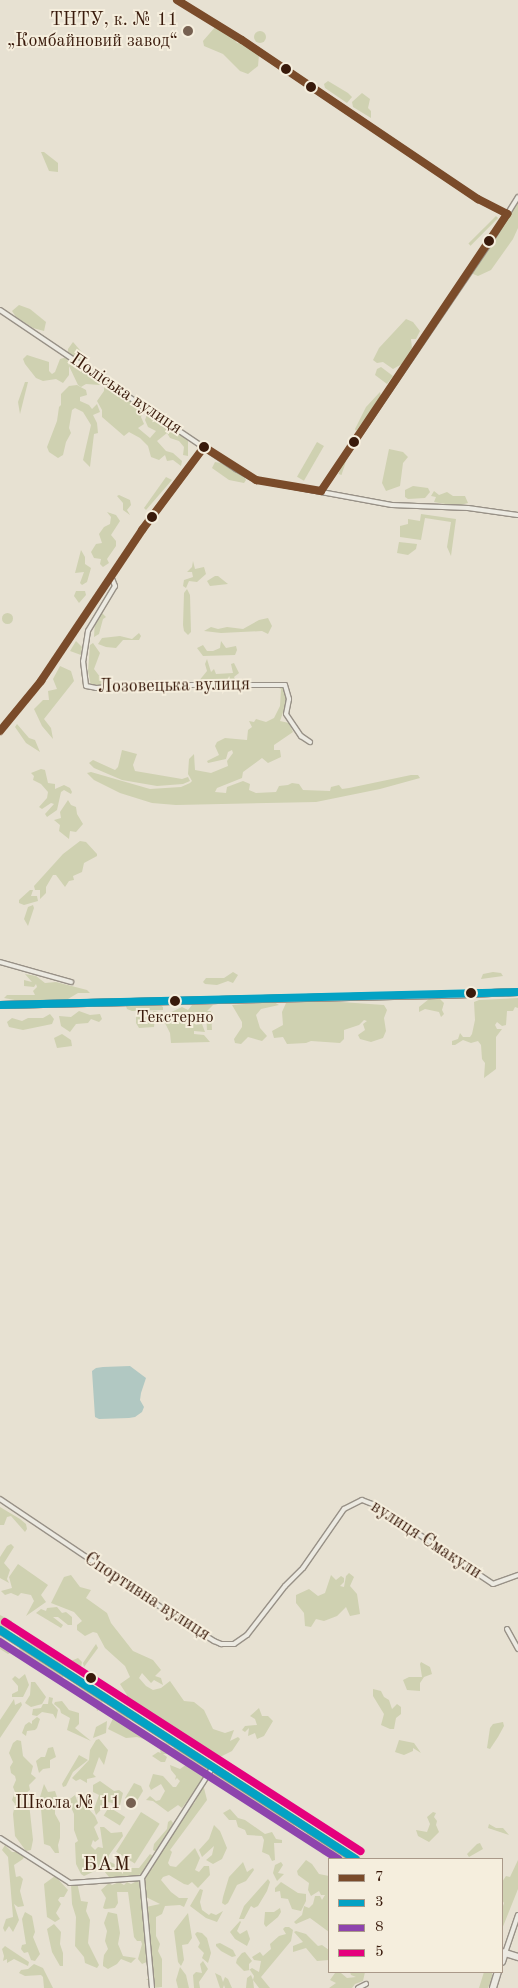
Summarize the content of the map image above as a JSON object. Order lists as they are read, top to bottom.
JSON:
{
  "streets": {
    "street": [
      "Поліська вулиця",
      "Лозовецька вулиця",
      "вулиця Смакули",
      "Спортивна вулиця"
    ]
  },
  "crossings": [
    ["Поліська вулиця", "Лозовецька вулиця"],
    ["вулиця Смакули", "Спортивна вулиця"]
  ],
  "districts": ["БАМ"],
  "places": ["ТНТУ, к. № 11 „Комбайновий завод“", "Текстерно", "Школа № 11"],
  "lines": [
    "transit line 7",
    "transit line 3",
    "transit line 5",
    "transit line 8"
  ],
  "legend": [
    "7",
    "3",
    "8",
    "5"
  ]
}
